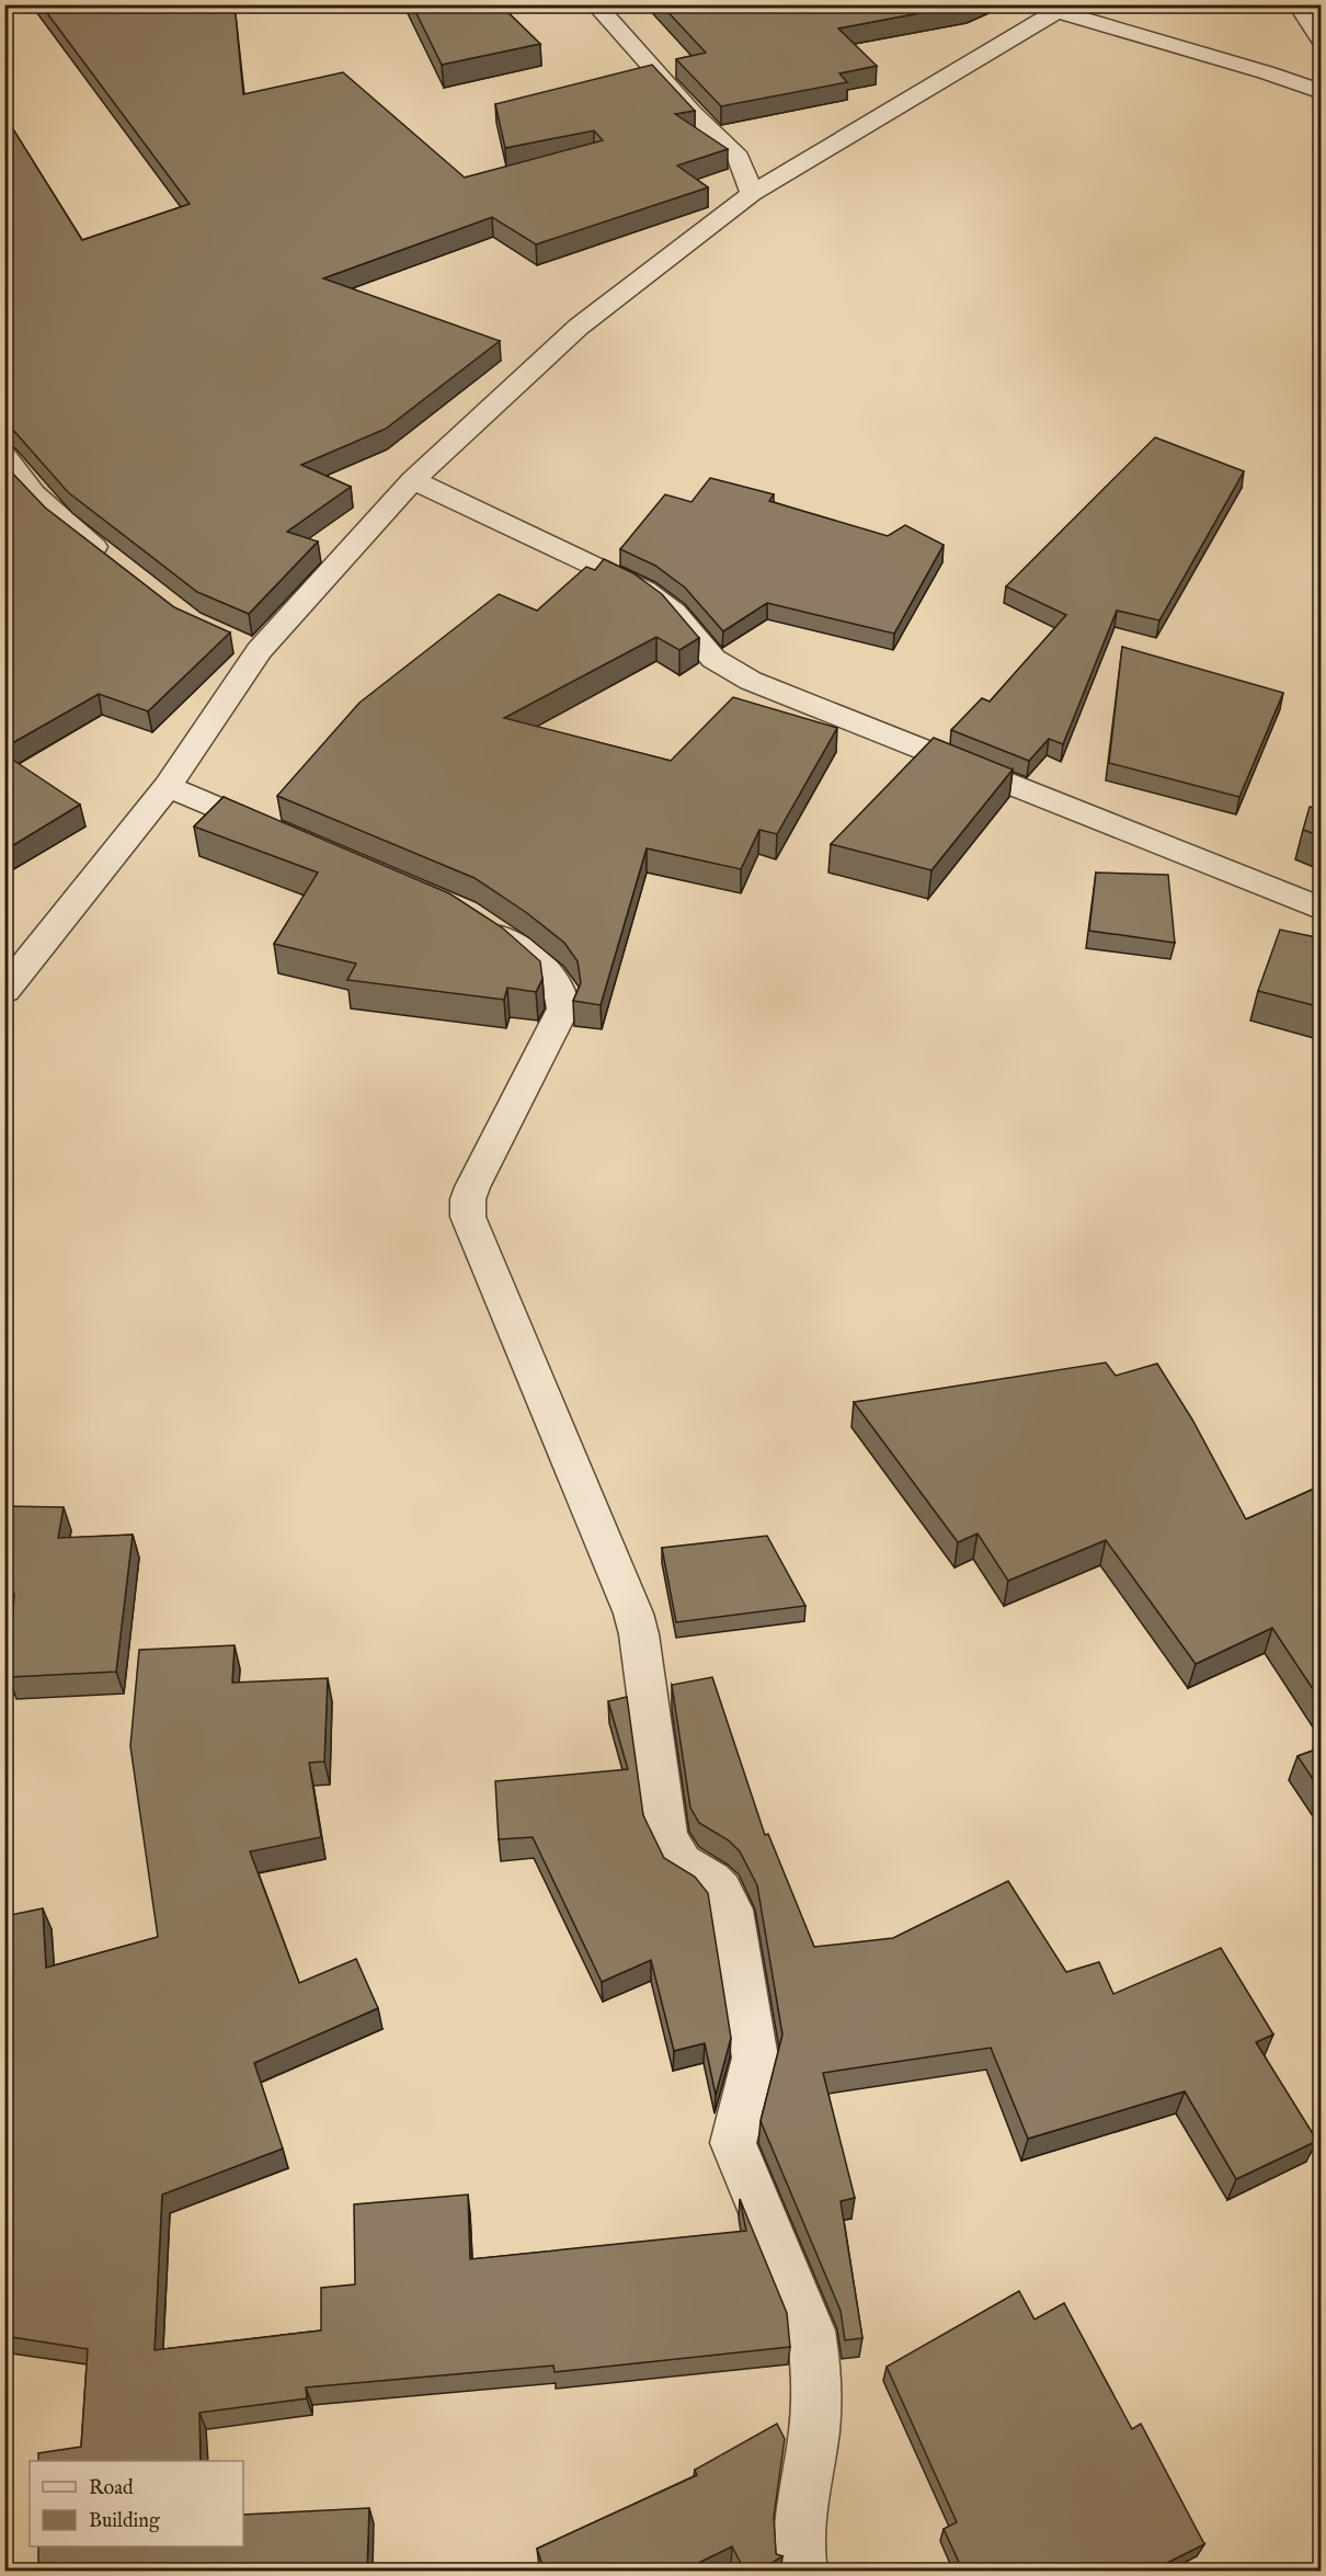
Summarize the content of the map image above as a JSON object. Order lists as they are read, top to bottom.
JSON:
{
  "legend": ["Road", "Building"]
}
